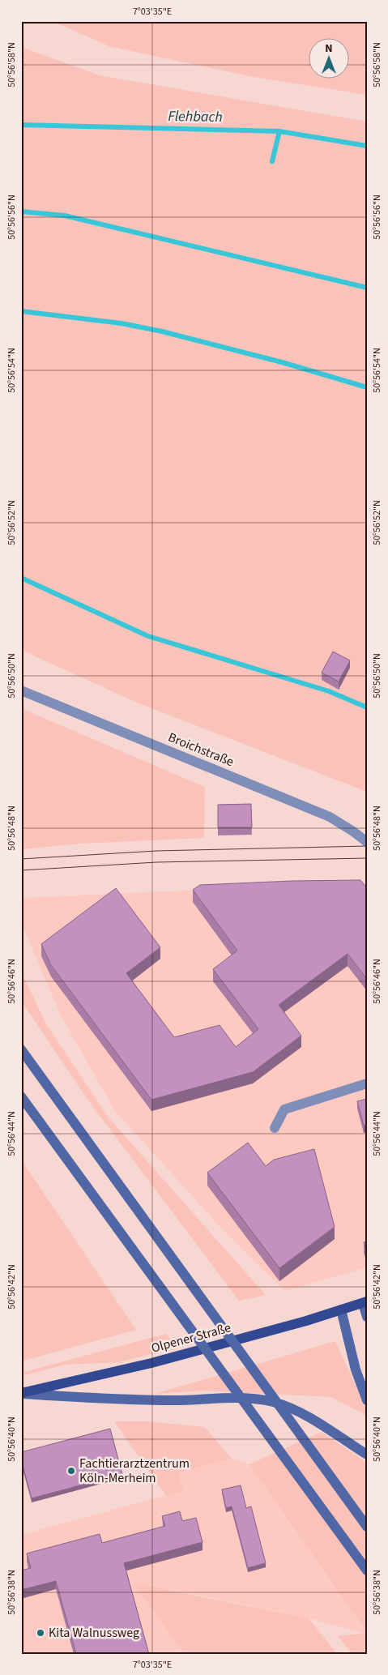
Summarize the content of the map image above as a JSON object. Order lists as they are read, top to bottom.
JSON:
{
  "streets": {
    "main road": ["Olpener Straße"],
    "street": ["Broichstraße"]
  },
  "water": ["Flehbach"],
  "places": ["Fachtierarztzentrum Köln-Merheim", "Kita Walnussweg"],
  "north": "top",
  "coordinates": [
    "7°03'35\"E",
    "50°56'58\"N",
    "50°56'56\"N",
    "50°56'54\"N",
    "50°56'52\"N",
    "50°56'50\"N",
    "50°56'48\"N",
    "50°56'46\"N",
    "50°56'44\"N",
    "50°56'42\"N",
    "50°56'40\"N",
    "50°56'38\"N"
  ]
}
